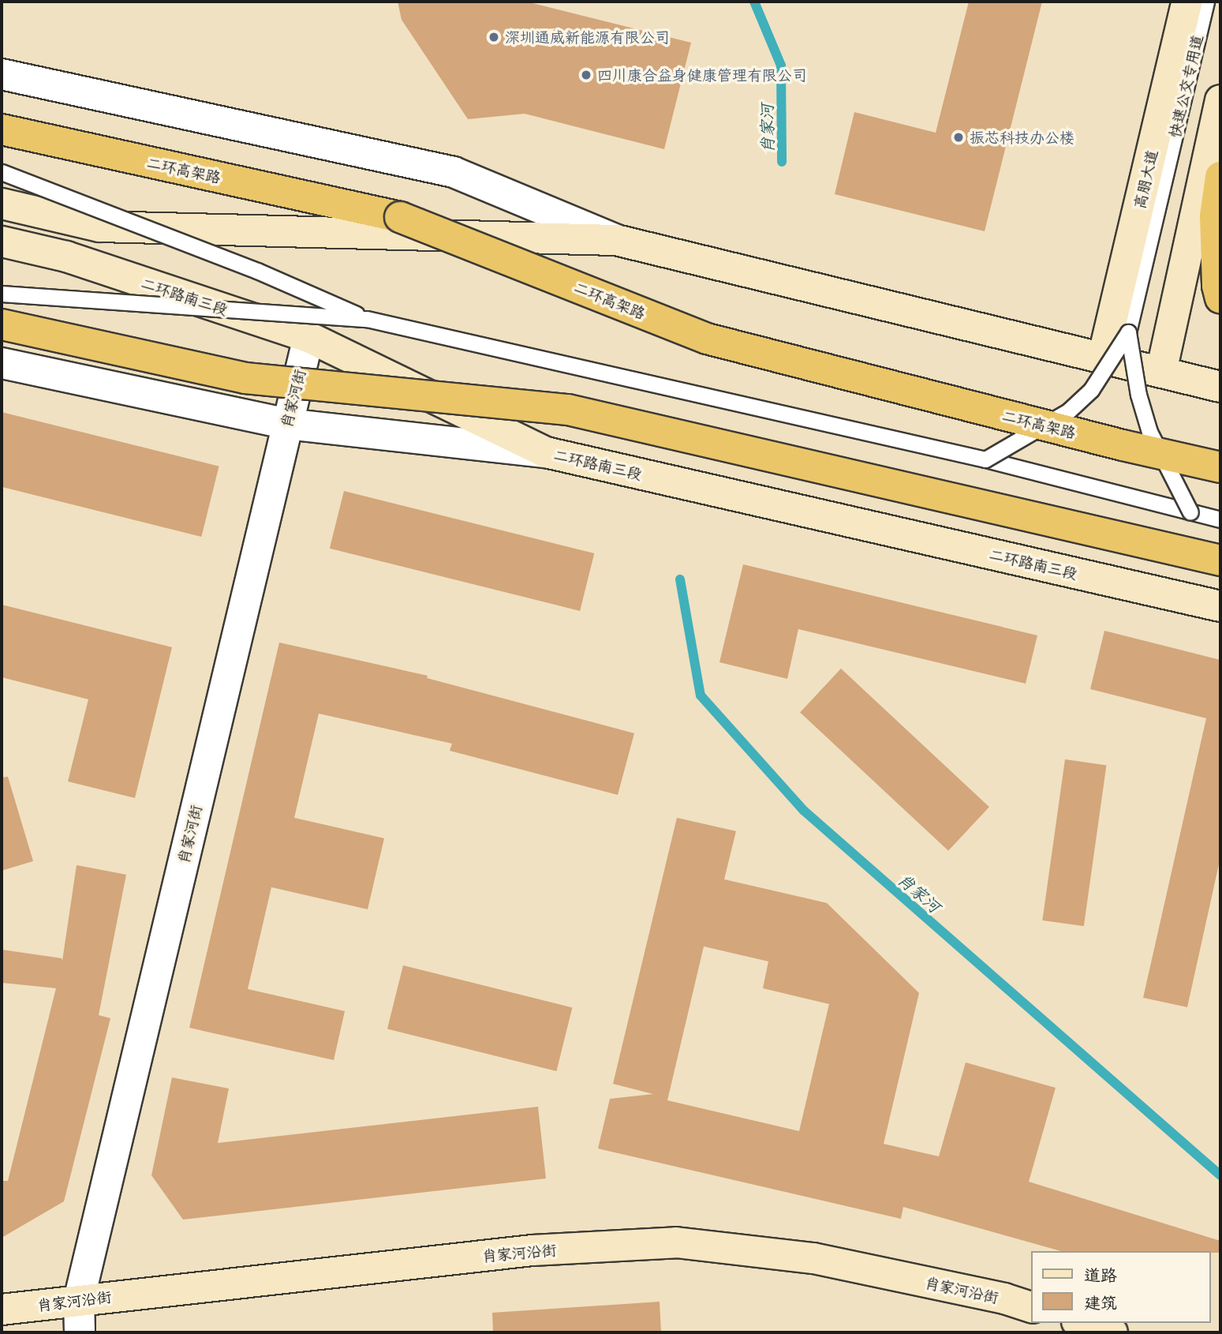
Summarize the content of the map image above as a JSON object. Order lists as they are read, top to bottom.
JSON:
{
  "streets": {
    "highway": ["二环高架路"],
    "main road": ["高朋大道", "二环路南三段", "肖家河沿街"],
    "street": ["肖家河街"],
    "lane": ["快速公交专用道"]
  },
  "crossings": [
    ["二环路南三段", "肖家河街"],
    ["肖家河街", "肖家河沿街"]
  ],
  "water": ["肖家河"],
  "places": ["深圳通威新能源有限公司", "四川康合益身健康管理有限公司", "振芯科技办公楼"],
  "legend": ["道路", "建筑"]
}
